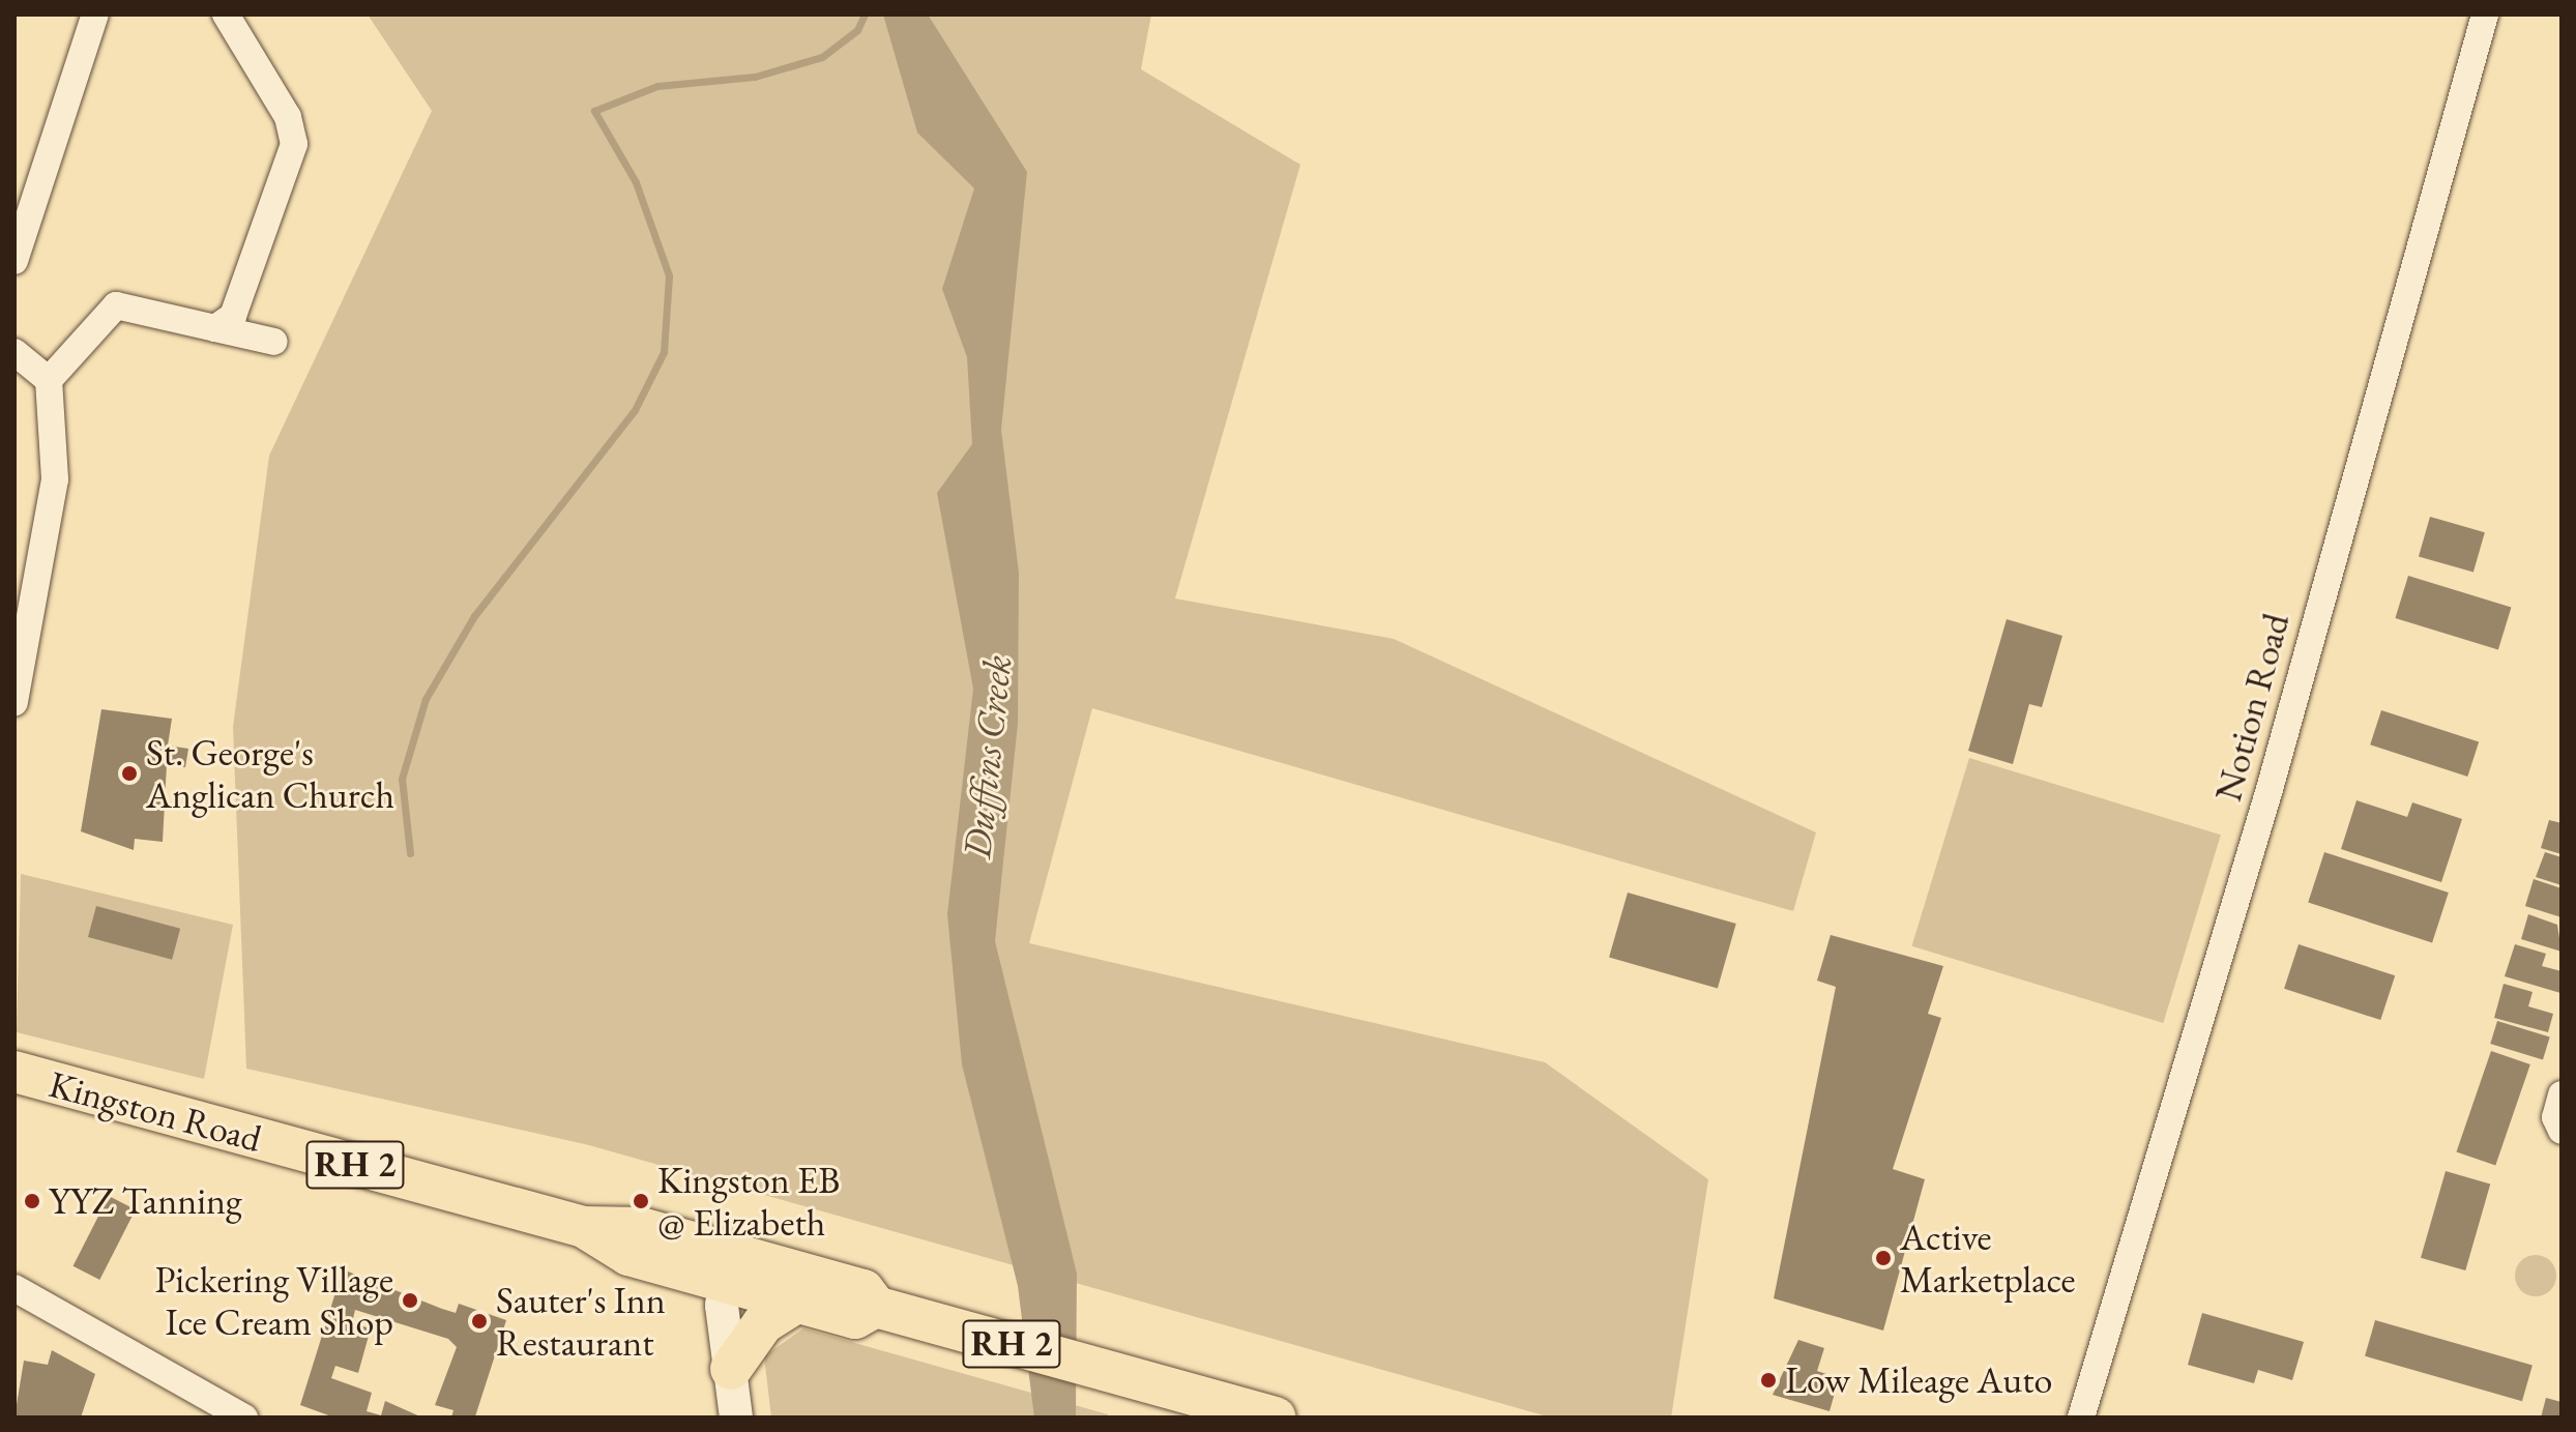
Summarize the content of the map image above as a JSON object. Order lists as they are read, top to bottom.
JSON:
{
  "streets": {
    "main road": ["Kingston Road", "RH 2"],
    "street": ["Notion Road"]
  },
  "crossings": [
    ["Kingston Road", "RH 2"]
  ],
  "water": ["Duffins Creek"],
  "places": [
    "St. George's Anglican Church",
    "YYZ Tanning",
    "Kingston EB @ Elizabeth",
    "Active Marketplace",
    "Pickering Village Ice Cream Shop",
    "Sauter's Inn Restaurant",
    "Low Mileage Auto"
  ]
}
